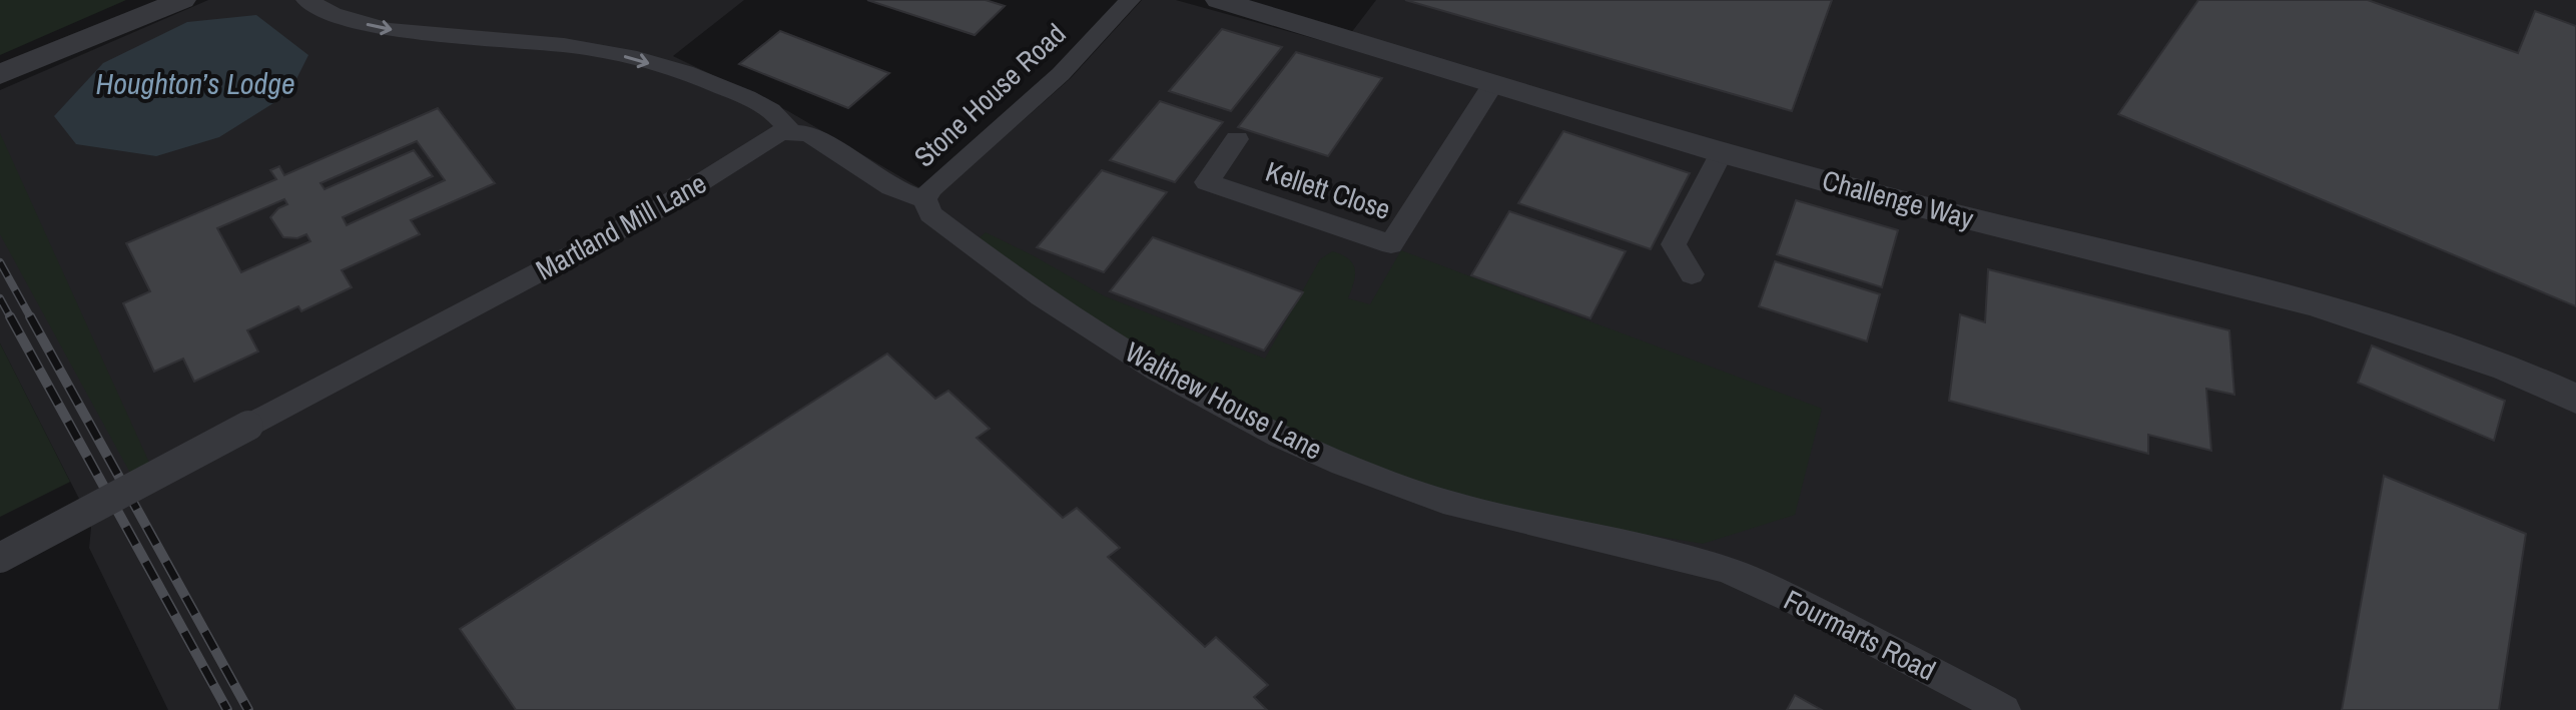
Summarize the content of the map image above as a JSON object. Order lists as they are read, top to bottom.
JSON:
{
  "streets": {
    "street": [
      "Stone House Road",
      "Kellett Close",
      "Challenge Way",
      "Martland Mill Lane",
      "Walthew House Lane",
      "Fourmarts Road"
    ]
  },
  "crossings": [
    ["Stone House Road", "Walthew House Lane"],
    ["Kellett Close", "Challenge Way"],
    ["Martland Mill Lane", "Walthew House Lane"],
    ["Walthew House Lane", "Fourmarts Road"]
  ],
  "water": ["Houghton’s Lodge"]
}
